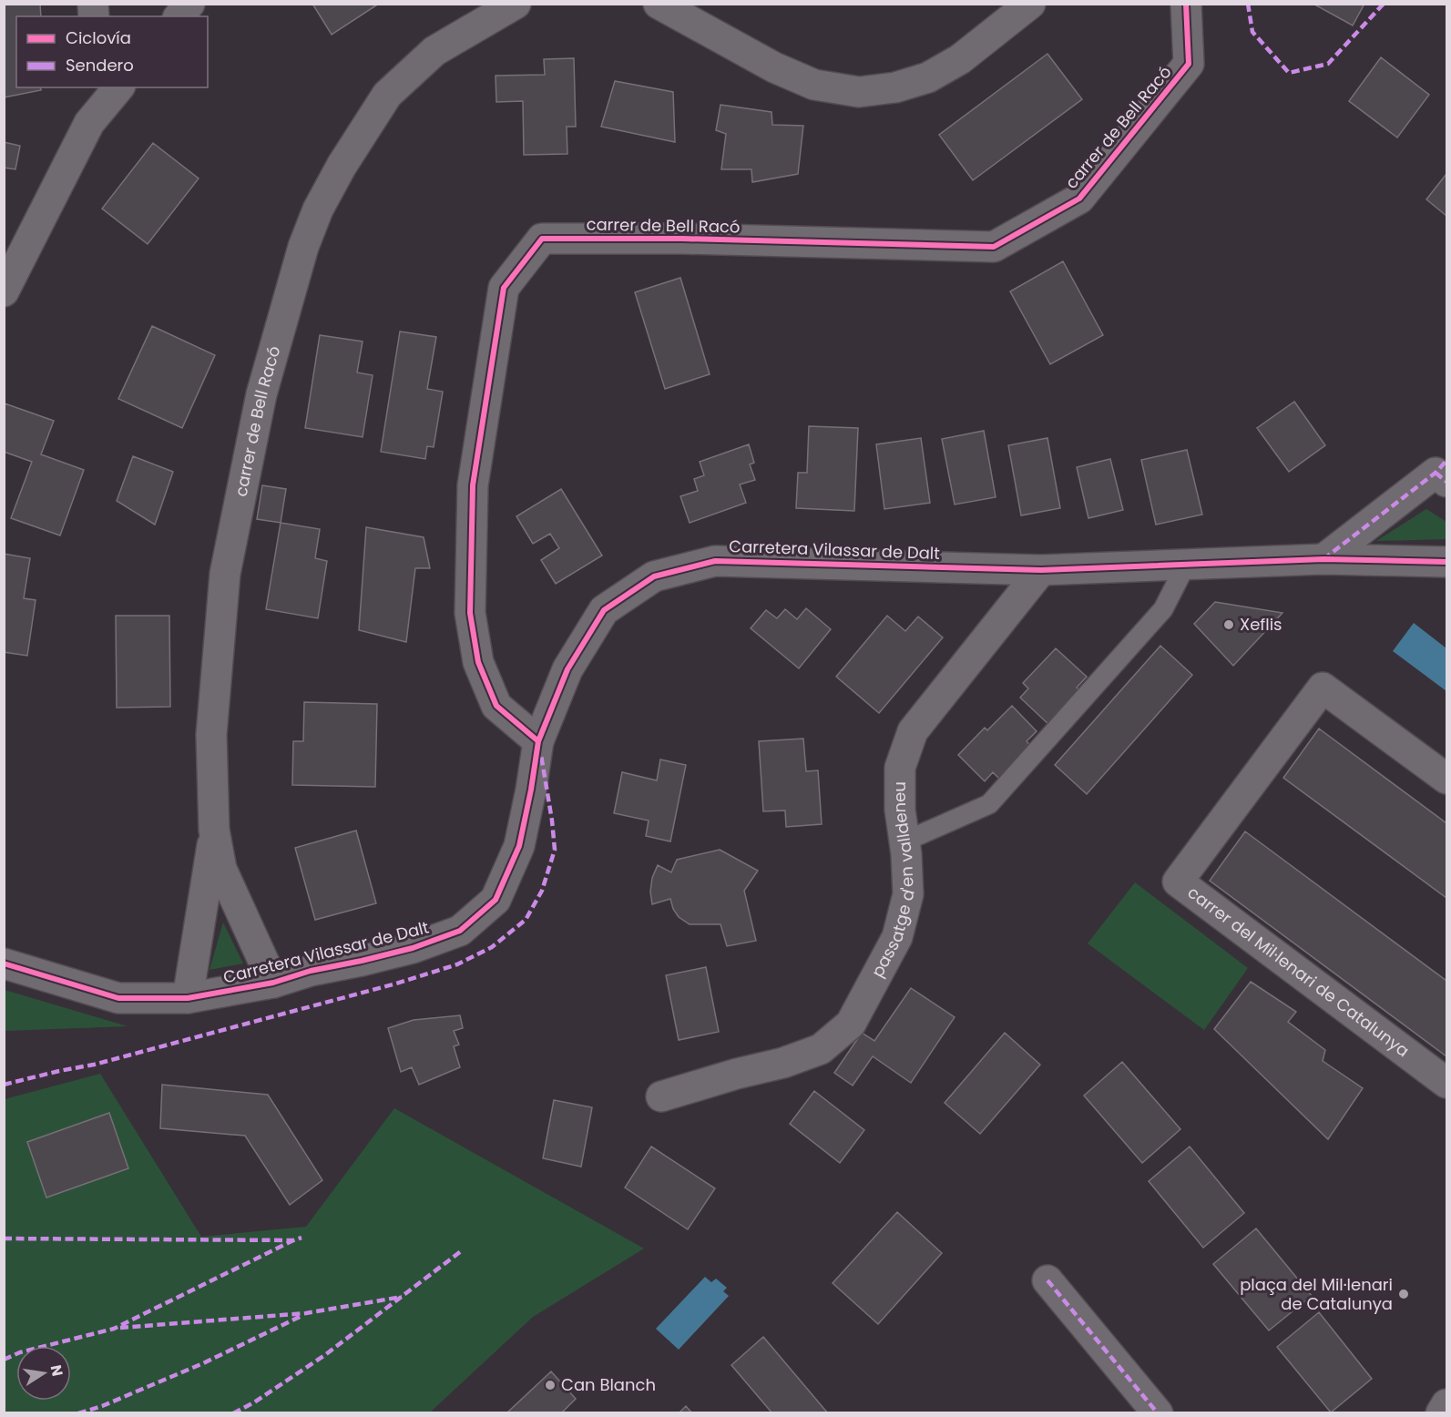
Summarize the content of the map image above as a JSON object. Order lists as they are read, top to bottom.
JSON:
{
  "streets": {
    "street": [
      "carrer de Bell Racó",
      "Carretera Vilassar de Dalt",
      "passatge d'en valldeneu",
      "carrer del Mil·lenari de Catalunya"
    ]
  },
  "crossings": [
    ["carrer de Bell Racó", "Carretera Vilassar de Dalt"],
    ["Carretera Vilassar de Dalt", "passatge d'en valldeneu"]
  ],
  "places": ["Xeflis", "plaça del Mil·lenari de Catalunya", "Can Blanch"],
  "legend": ["Ciclovía", "Sendero"],
  "north": "right"
}
